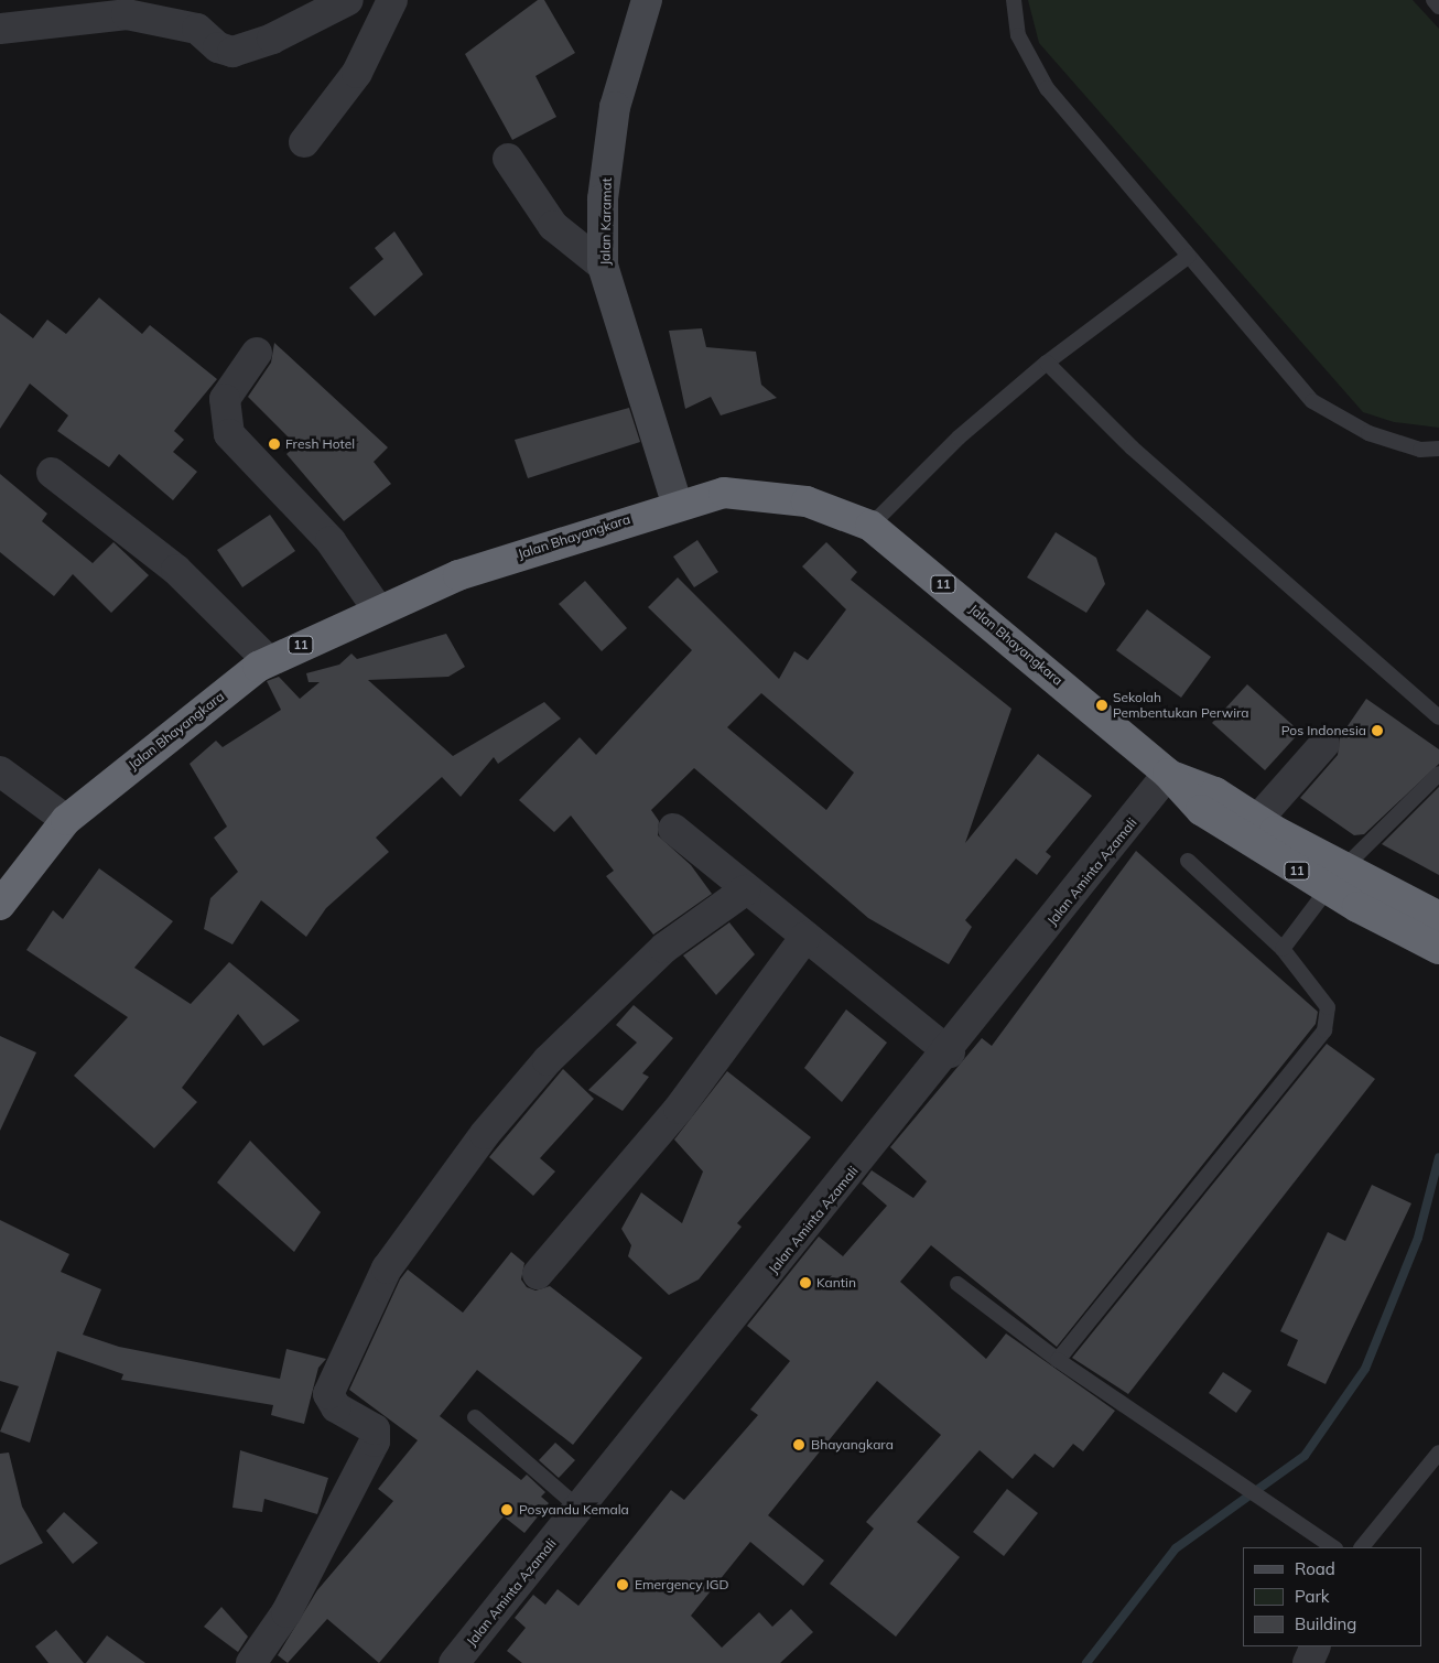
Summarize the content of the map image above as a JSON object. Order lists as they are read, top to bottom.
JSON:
{
  "streets": {
    "highway": ["Jalan Bhayangkara", "11"],
    "street": ["Jalan Karamat", "Jalan Aminta Azamali"]
  },
  "crossings": [
    ["Jalan Karamat", "Jalan Bhayangkara"],
    ["Jalan Bhayangkara", "Jalan Aminta Azamali"]
  ],
  "places": [
    "Fresh Hotel",
    "Sekolah Pembentukan Perwira",
    "Pos Indonesia",
    "Kantin",
    "Bhayangkara",
    "Posyandu Kemala",
    "Emergency IGD"
  ],
  "legend": ["Road", "Park", "Building"]
}
